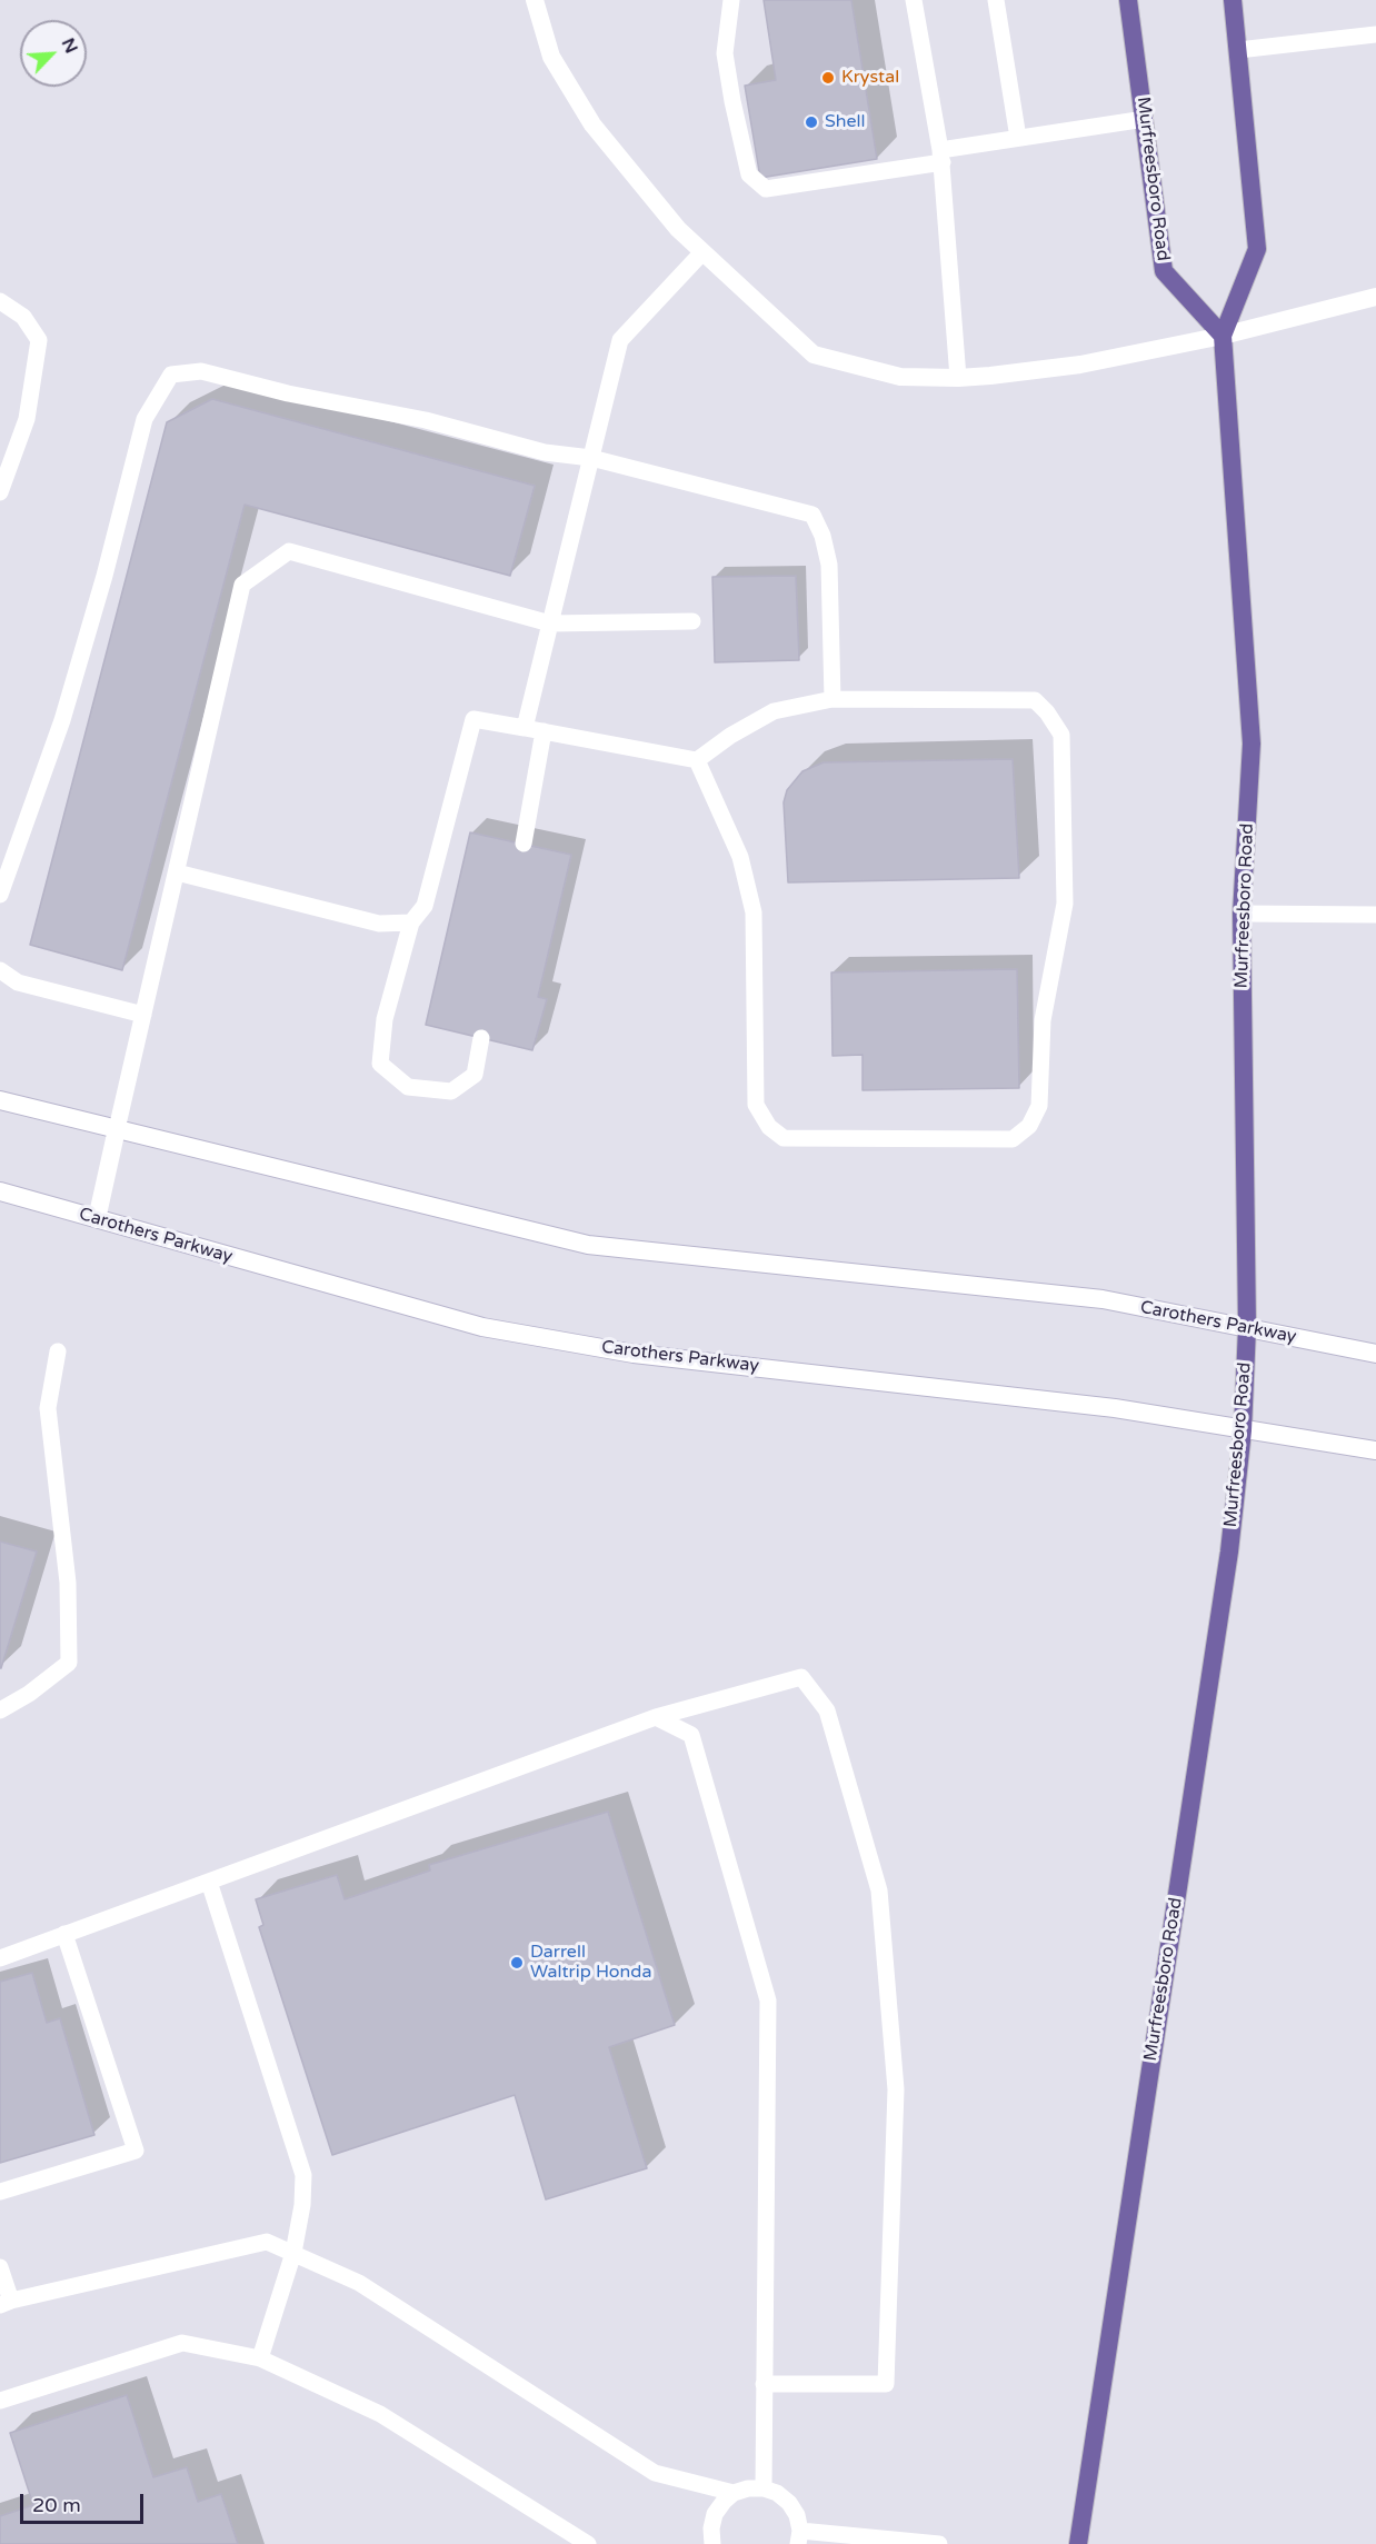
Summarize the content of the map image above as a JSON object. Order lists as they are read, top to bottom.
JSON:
{
  "streets": {
    "main road": ["Murfreesboro Road", "Carothers Parkway"]
  },
  "crossings": [
    ["Murfreesboro Road", "Carothers Parkway"]
  ],
  "places": ["Krystal", "Shell", "Darrell Waltrip Honda"],
  "scale_bar": "20 m",
  "north": "top right"
}
